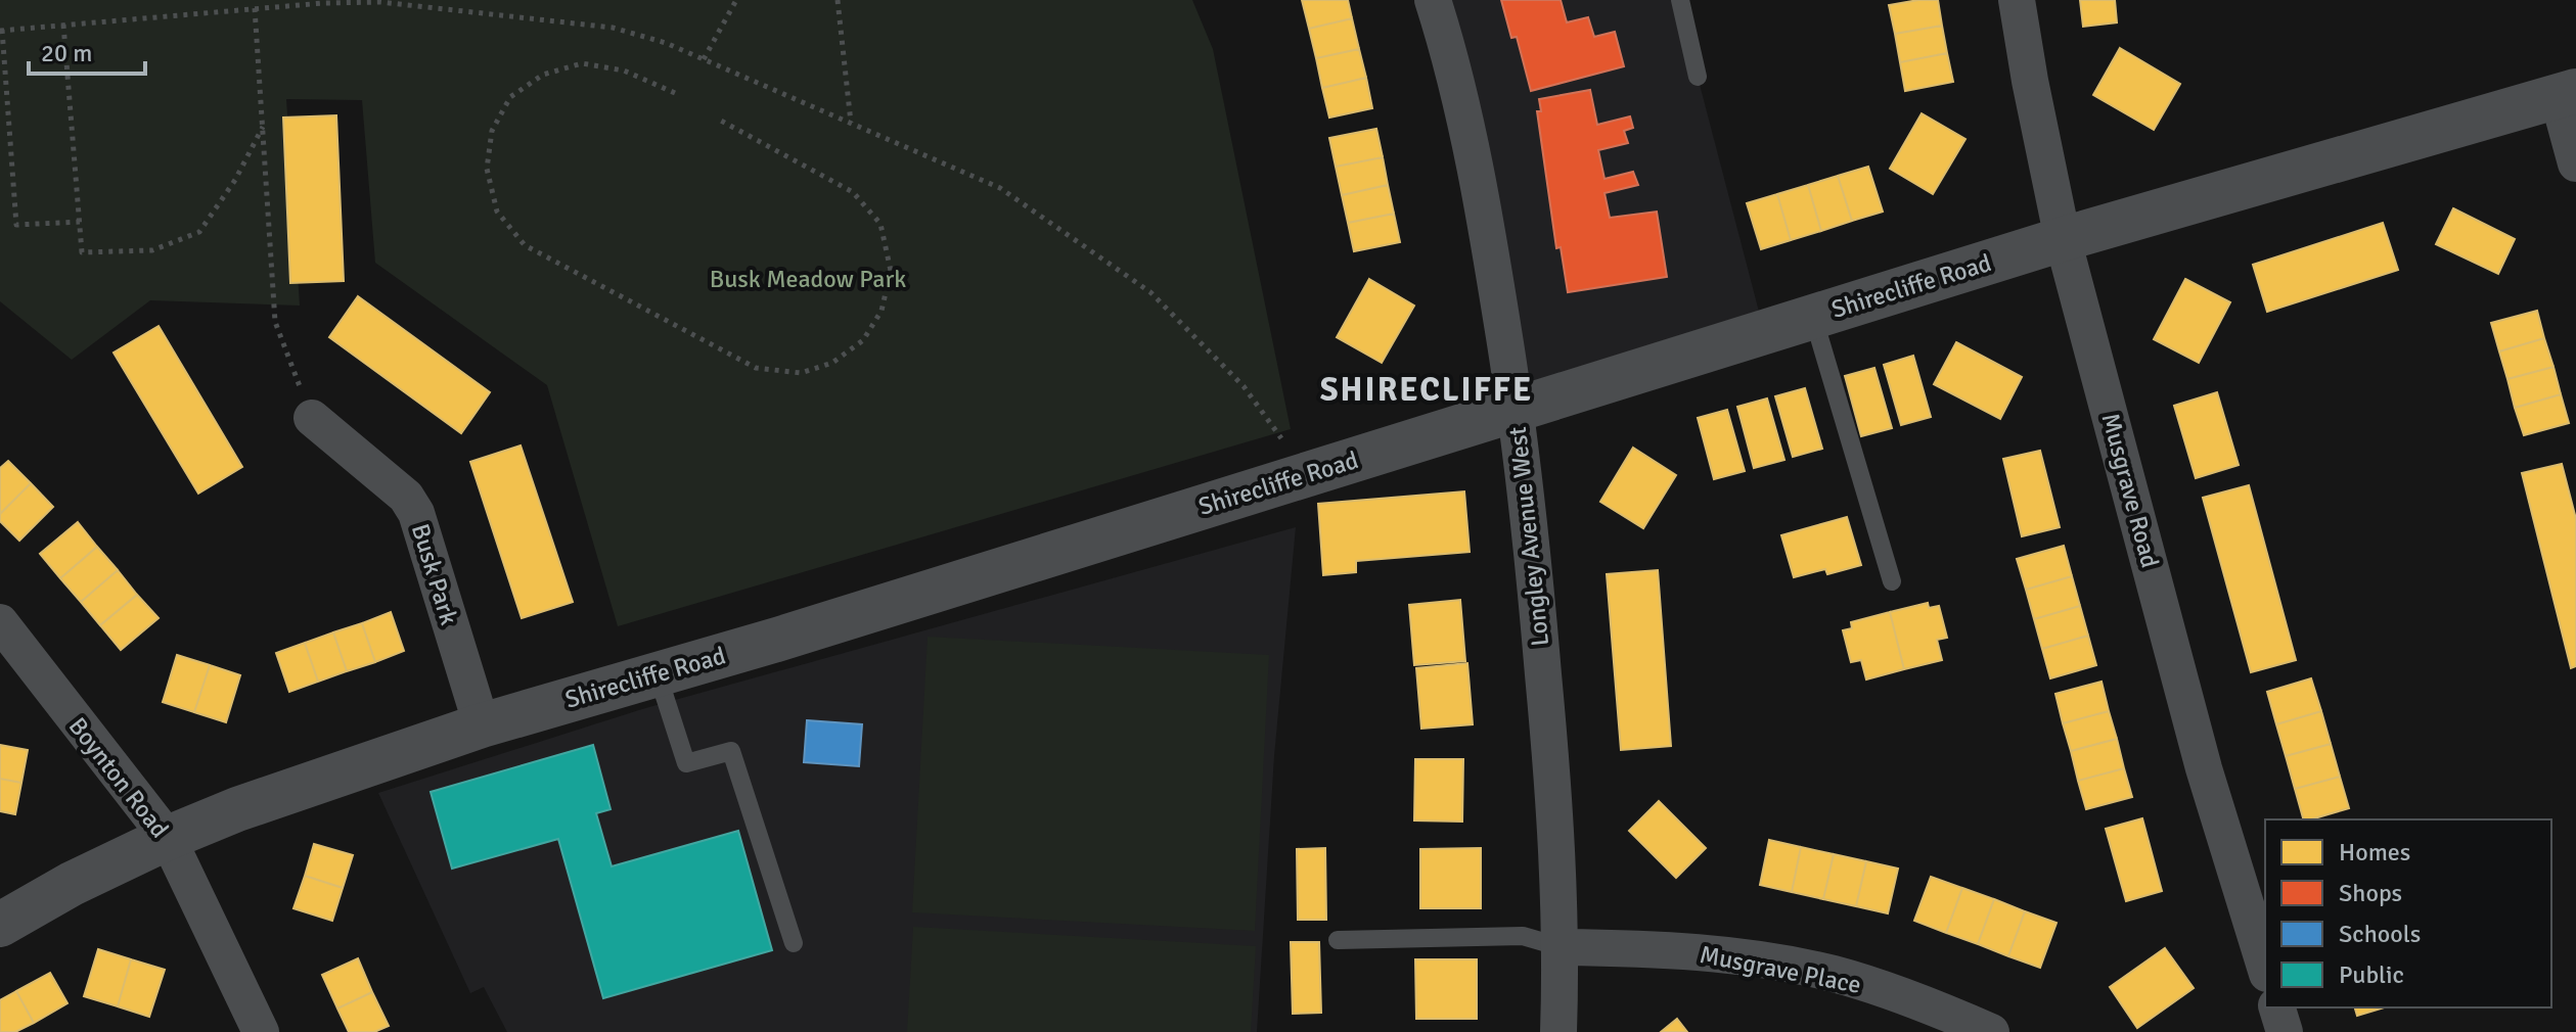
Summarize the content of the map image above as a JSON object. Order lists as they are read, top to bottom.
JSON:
{
  "streets": {
    "street": [
      "Shirecliffe Road",
      "Musgrave Road",
      "Longley Avenue West",
      "Busk Park",
      "Boynton Road",
      "Musgrave Place"
    ]
  },
  "crossings": [
    ["Shirecliffe Road", "Musgrave Road"],
    ["Shirecliffe Road", "Longley Avenue West"],
    ["Shirecliffe Road", "Busk Park"],
    ["Shirecliffe Road", "Boynton Road"],
    ["Longley Avenue West", "Musgrave Place"]
  ],
  "districts": ["SHIRECLIFFE"],
  "parks": ["Busk Meadow Park"],
  "legend": [
    "Homes",
    "Shops",
    "Schools",
    "Public"
  ],
  "scale_bar": "20 m"
}
